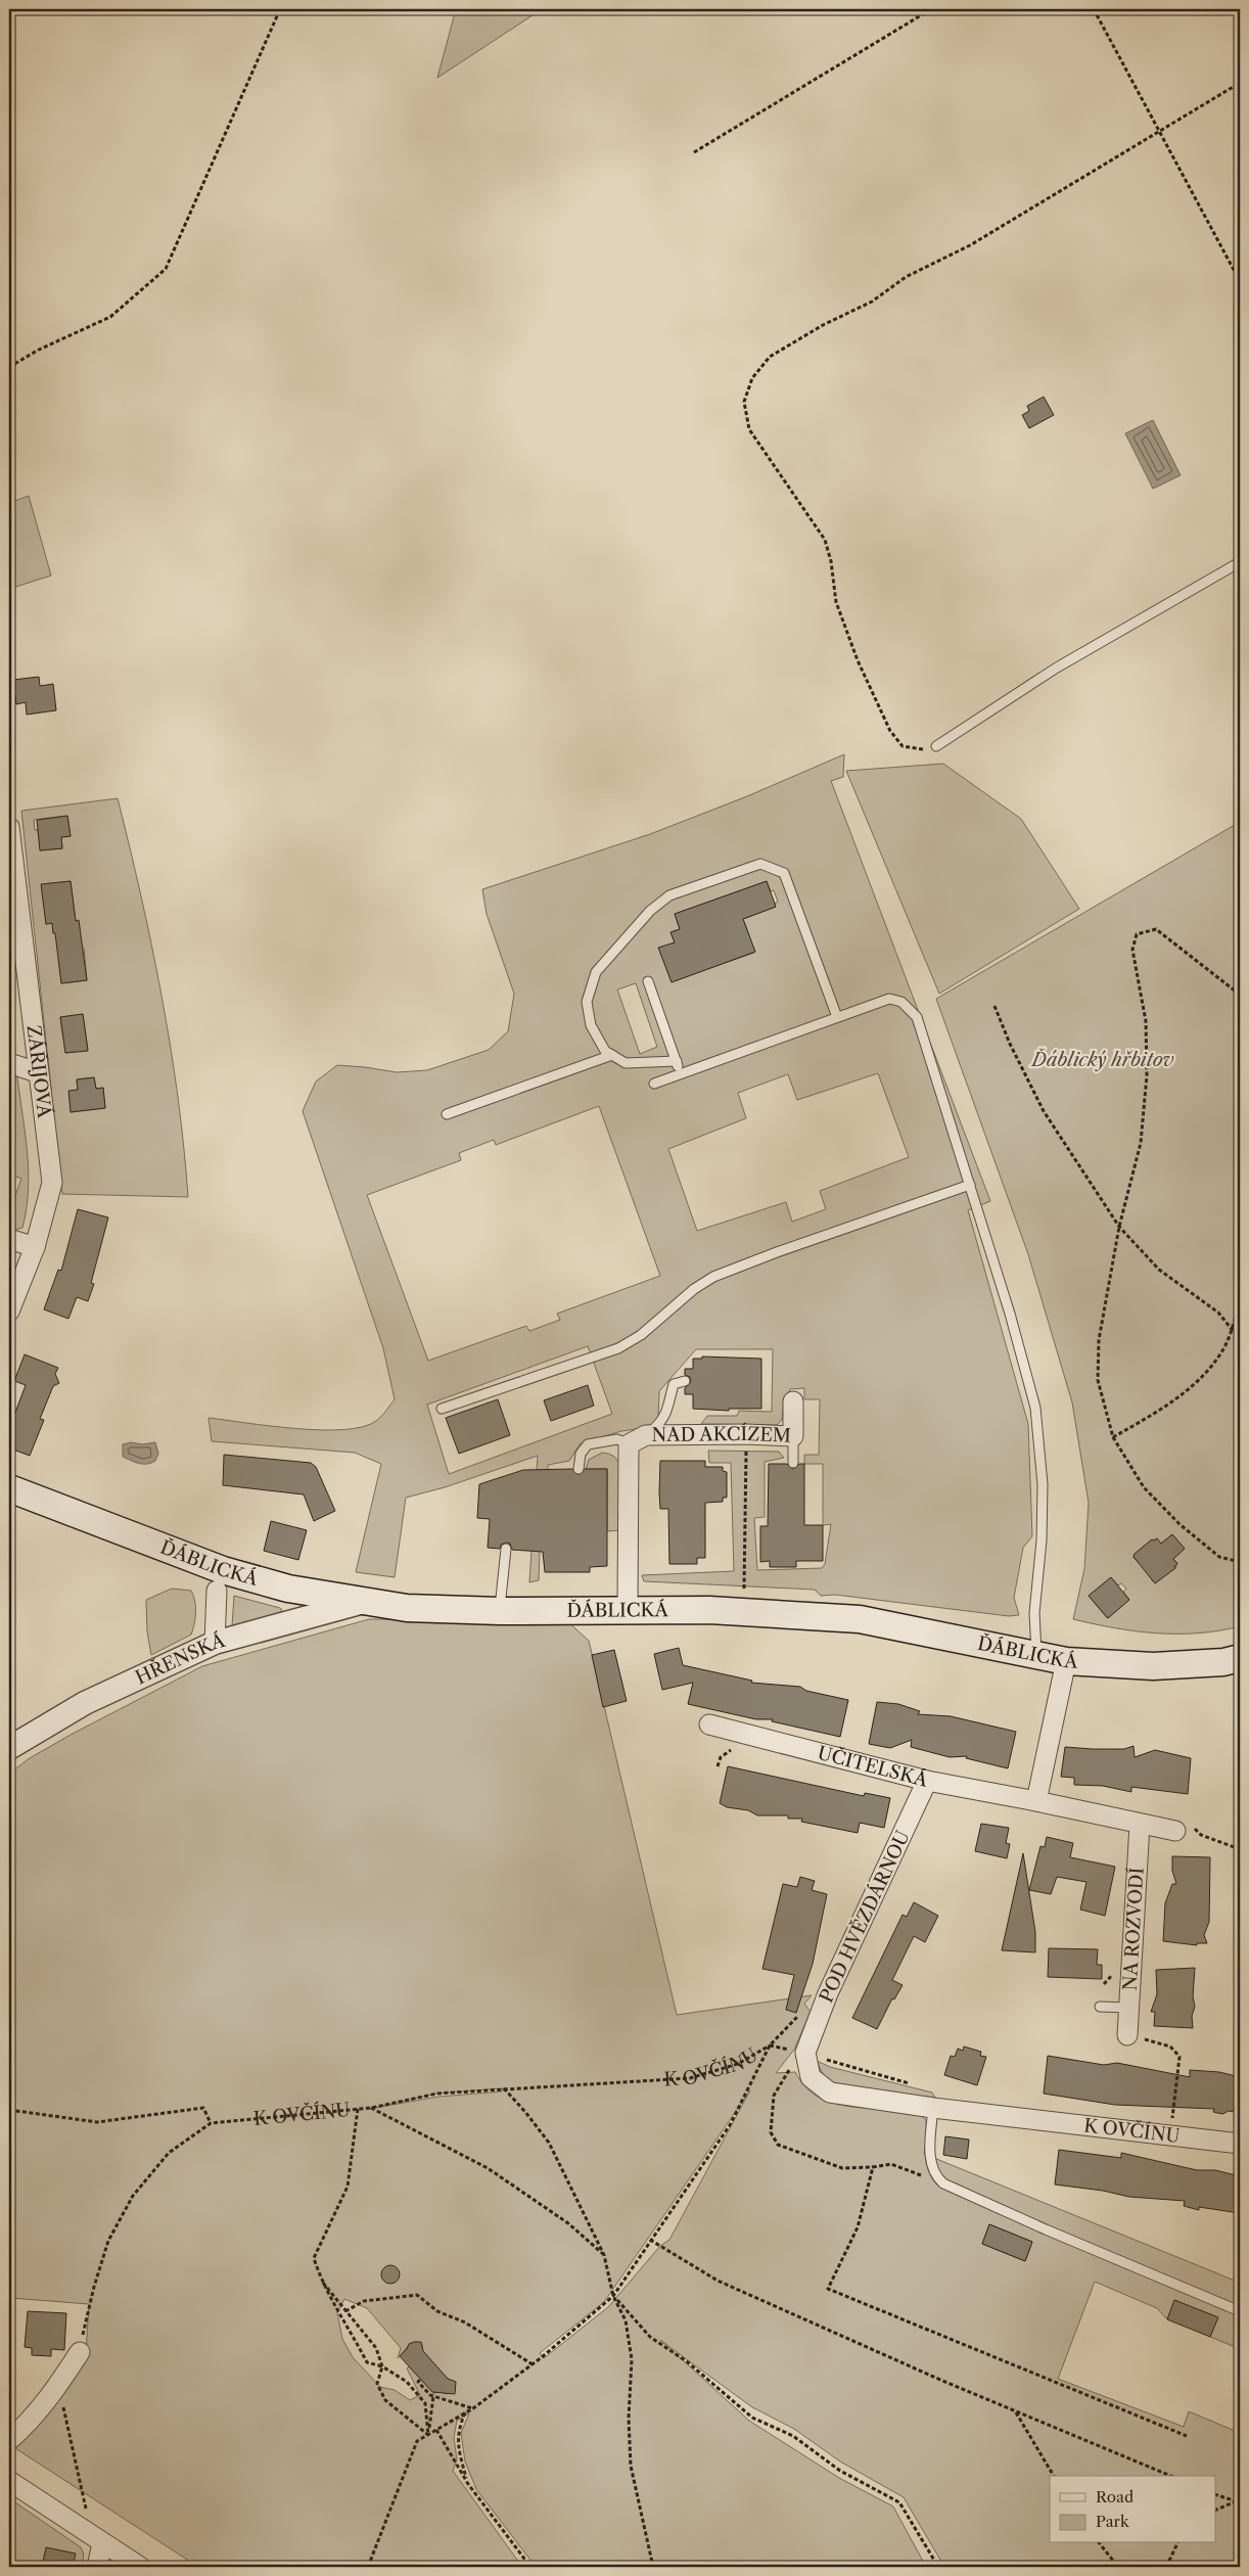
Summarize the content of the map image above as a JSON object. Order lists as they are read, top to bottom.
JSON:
{
  "streets": {
    "main road": ["ĎÁBLICKÁ"],
    "street": [
      "ZÁŘIJOVÁ",
      "NAD AKCÍZEM",
      "HŘENSKÁ",
      "UČITELSKÁ",
      "POD HVĚZDÁRNOU",
      "NA ROZVODÍ",
      "K OVČÍNU"
    ]
  },
  "crossings": [
    ["NAD AKCÍZEM", "ĎÁBLICKÁ"],
    ["ĎÁBLICKÁ", "HŘENSKÁ"],
    ["UČITELSKÁ", "POD HVĚZDÁRNOU"],
    ["UČITELSKÁ", "NA ROZVODÍ"],
    ["POD HVĚZDÁRNOU", "K OVČÍNU"]
  ],
  "parks": ["Ďáblický hřbitov"],
  "legend": ["Road", "Park"]
}
